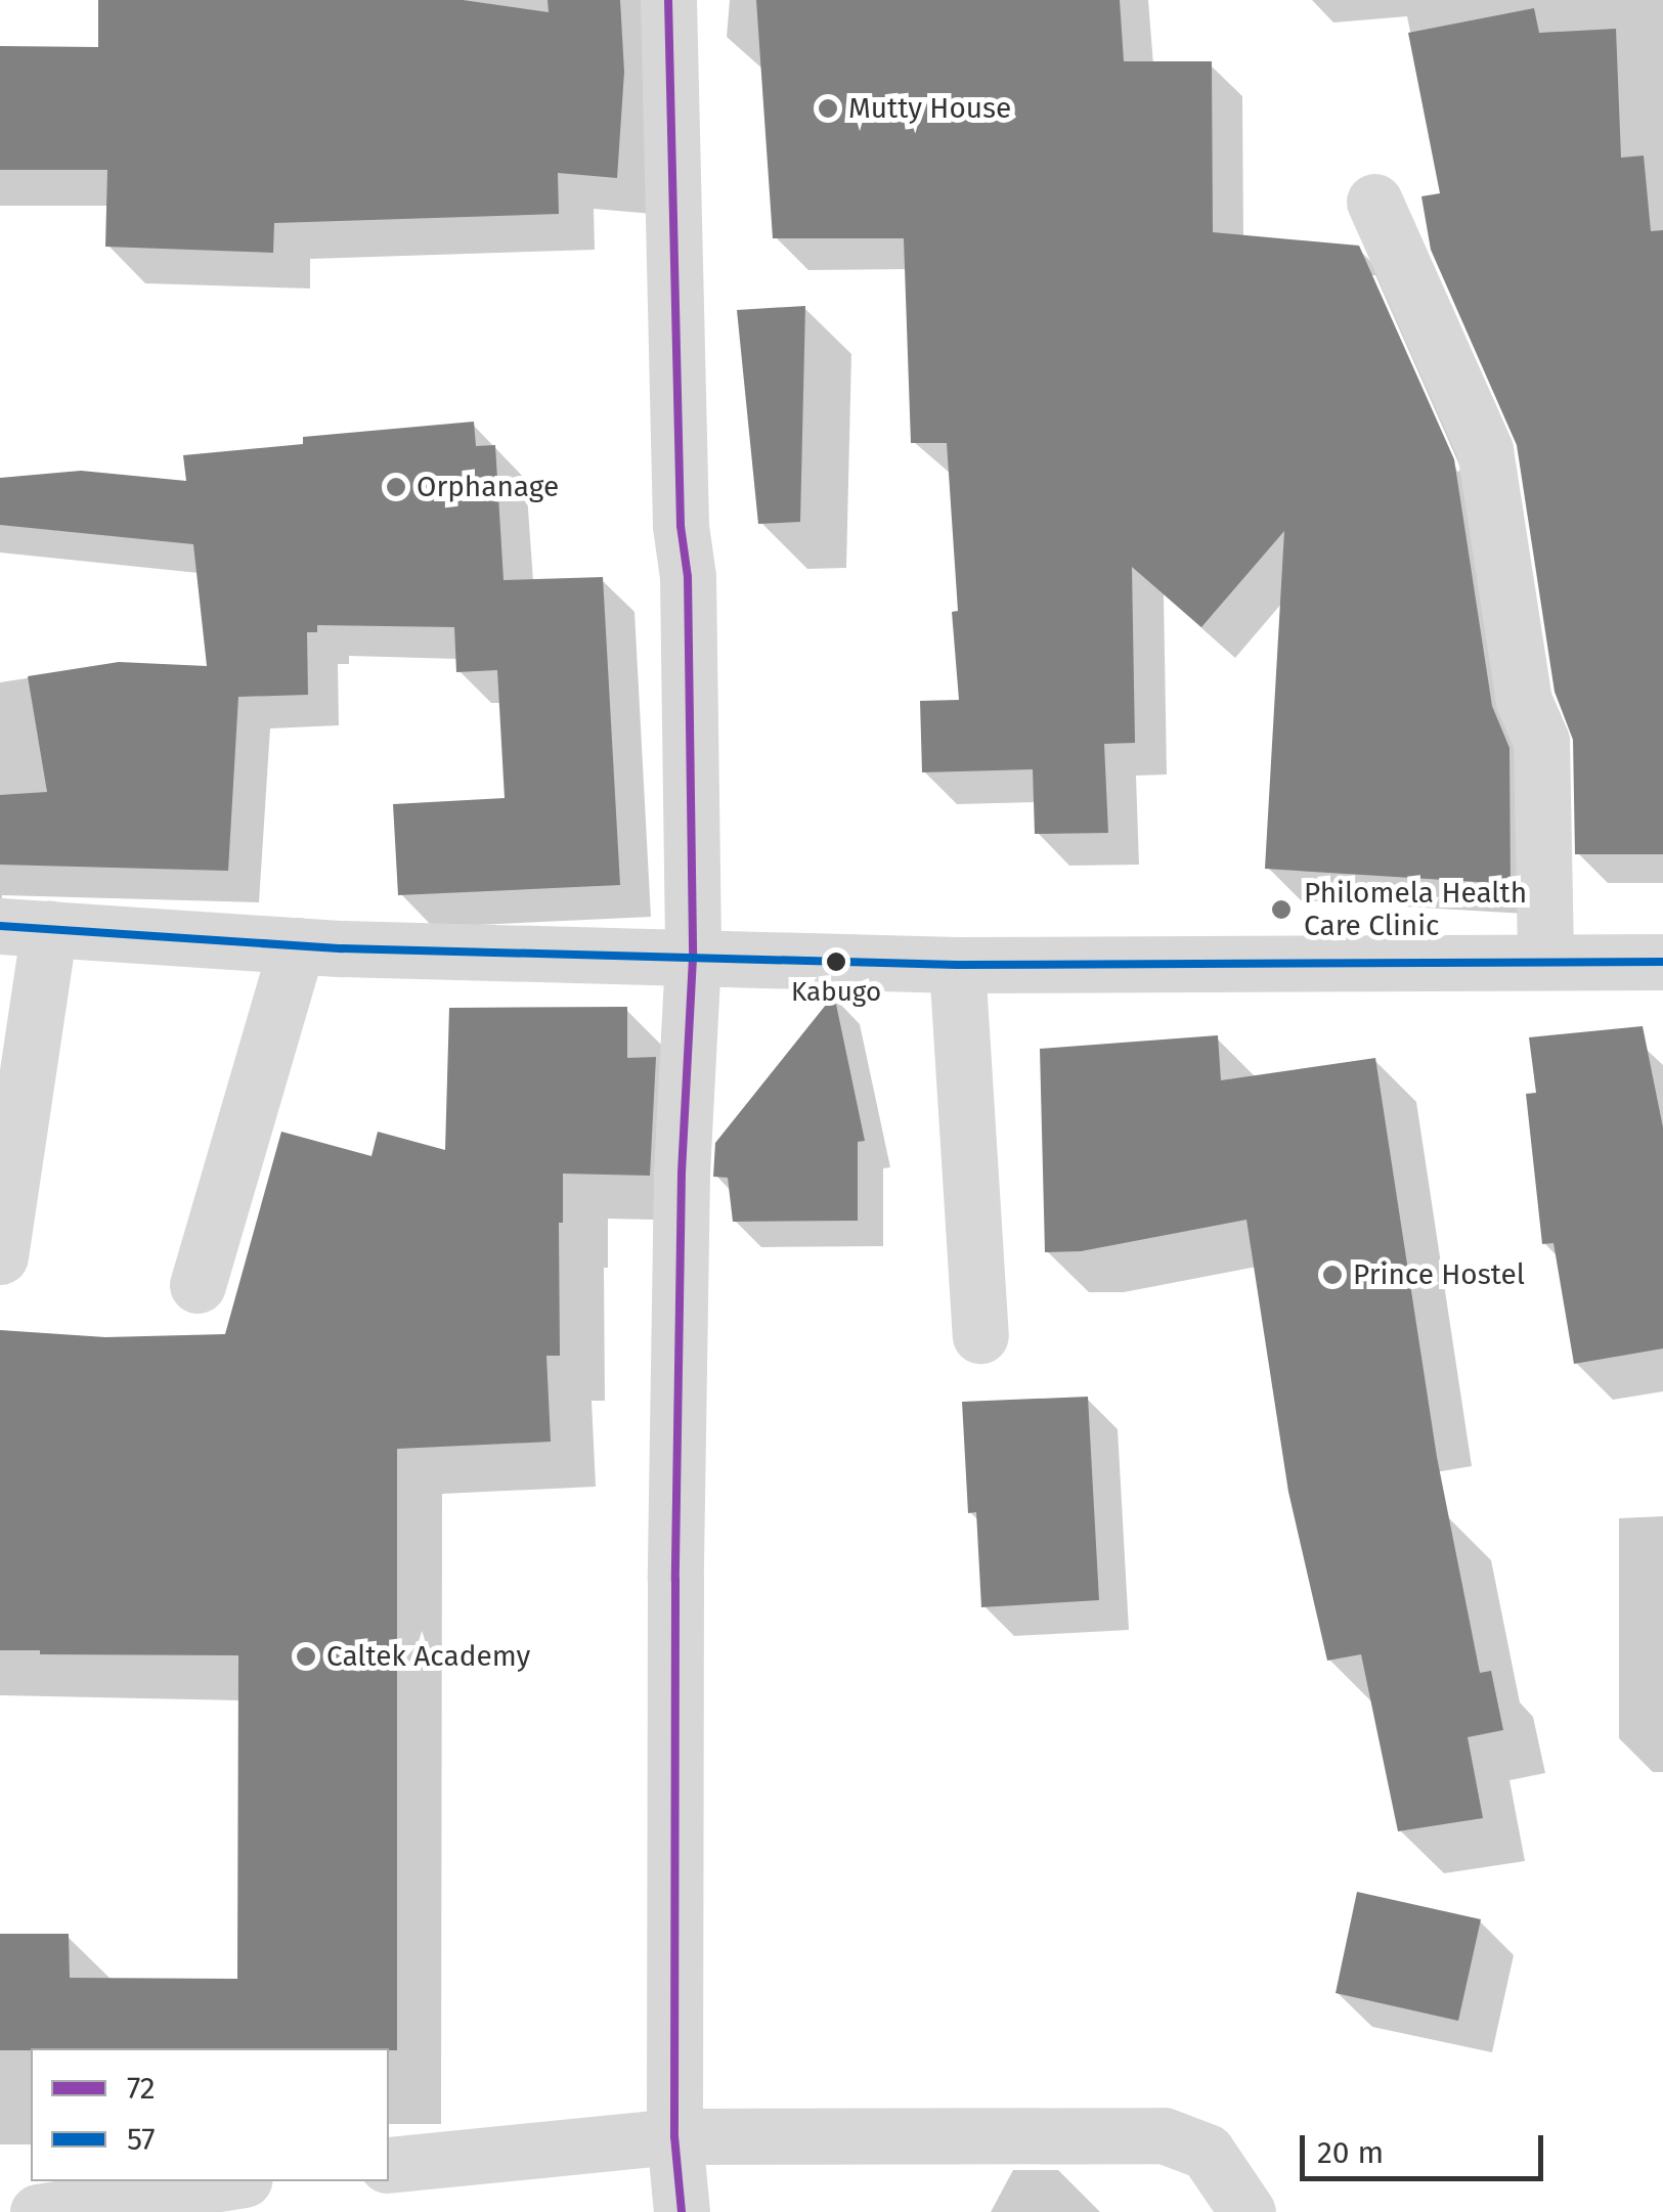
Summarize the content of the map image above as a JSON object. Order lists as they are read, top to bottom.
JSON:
{
  "places": [
    "Mutty House",
    "Orphanage",
    "Philomela Health Care Clinic",
    "Kabugo",
    "Prince Hostel",
    "Caltek Academy"
  ],
  "lines": ["transit line 72", "transit line 57"],
  "legend": ["72", "57"],
  "scale_bar": "20 m"
}
